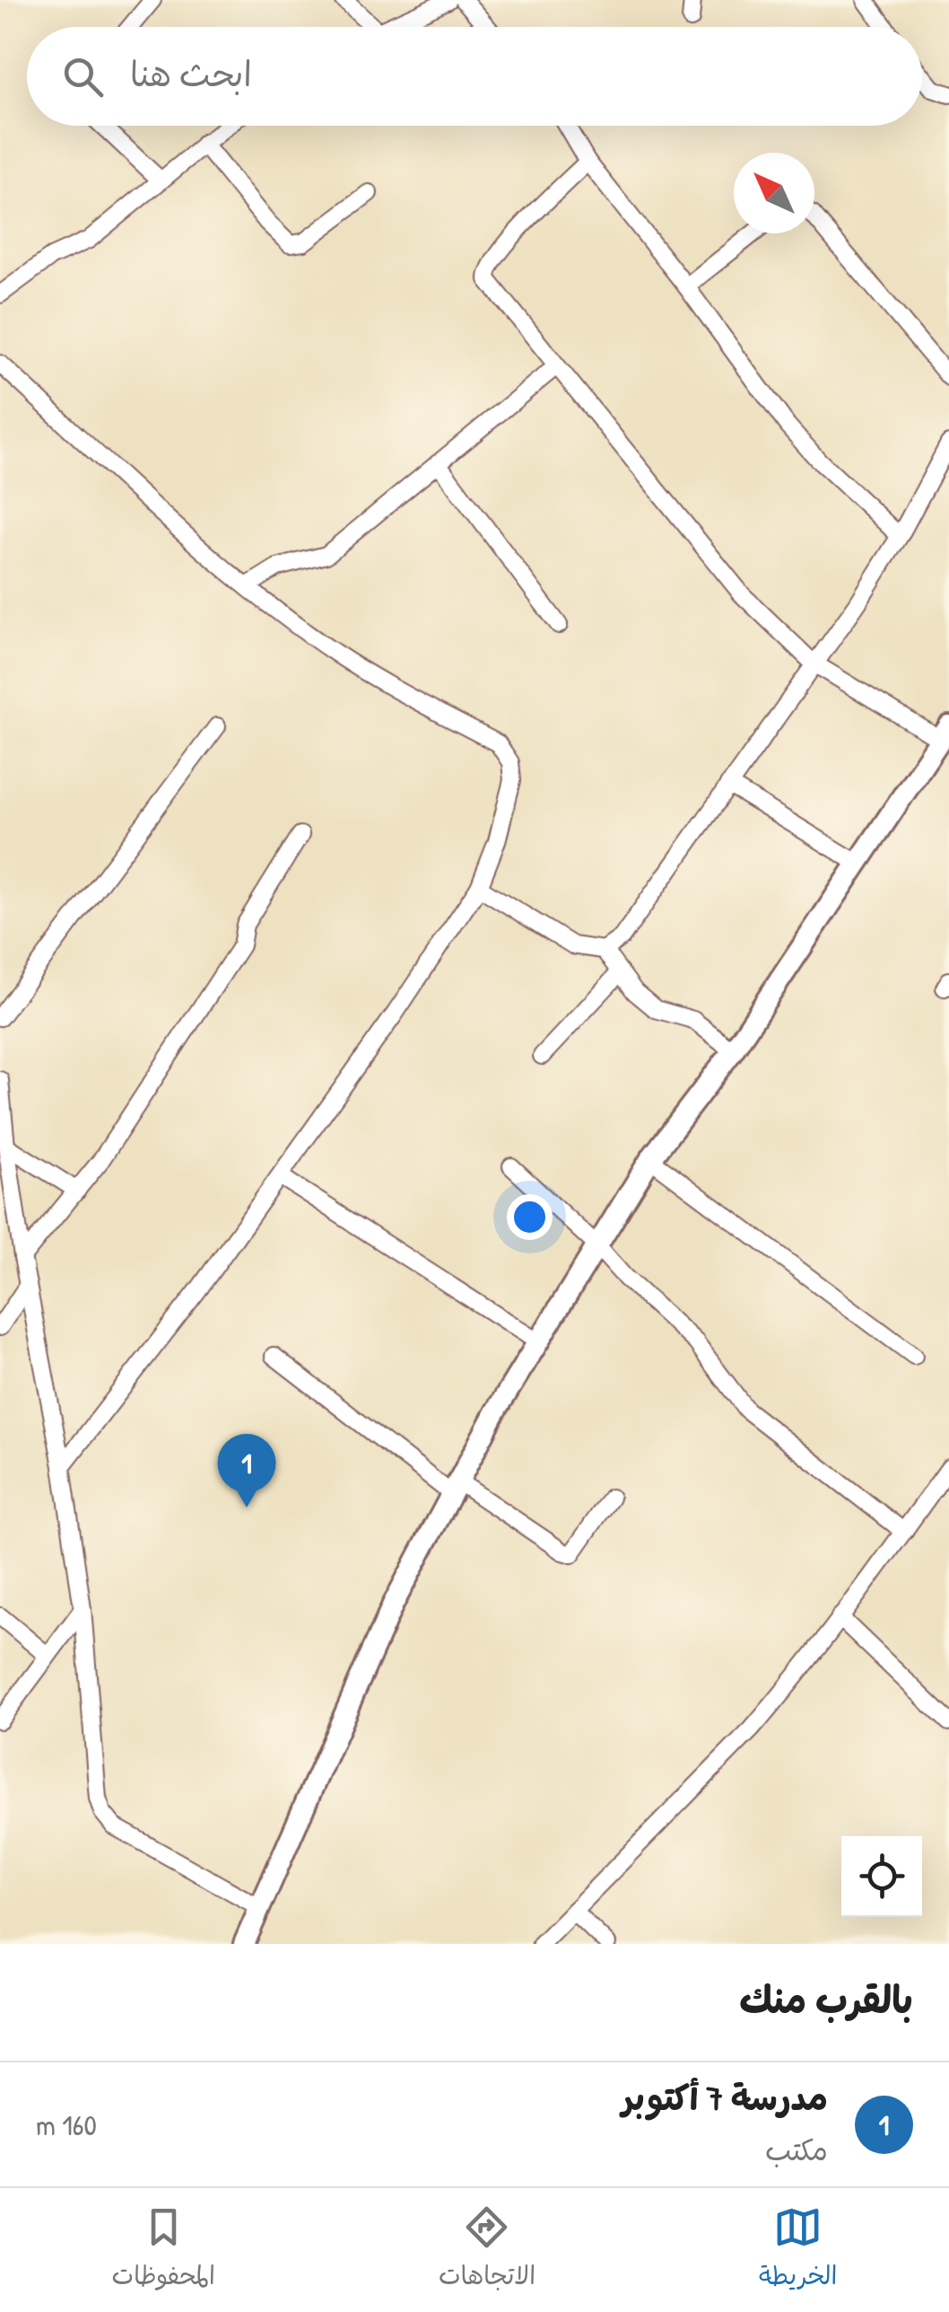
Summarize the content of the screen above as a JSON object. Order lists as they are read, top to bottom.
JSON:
{
  "north": "top left",
  "page": {
    "search": "ابحث هنا",
    "pins": "1",
    "heading": "بالقرب منك",
    "list": [
      {
        "mark": "1",
        "name": "مدرسة 7 أكتوبر",
        "note": "مكتب",
        "value": "160 m"
      }
    ],
    "nav": ["الخريطة", "الاتجاهات", "المحفوظات"]
  }
}
